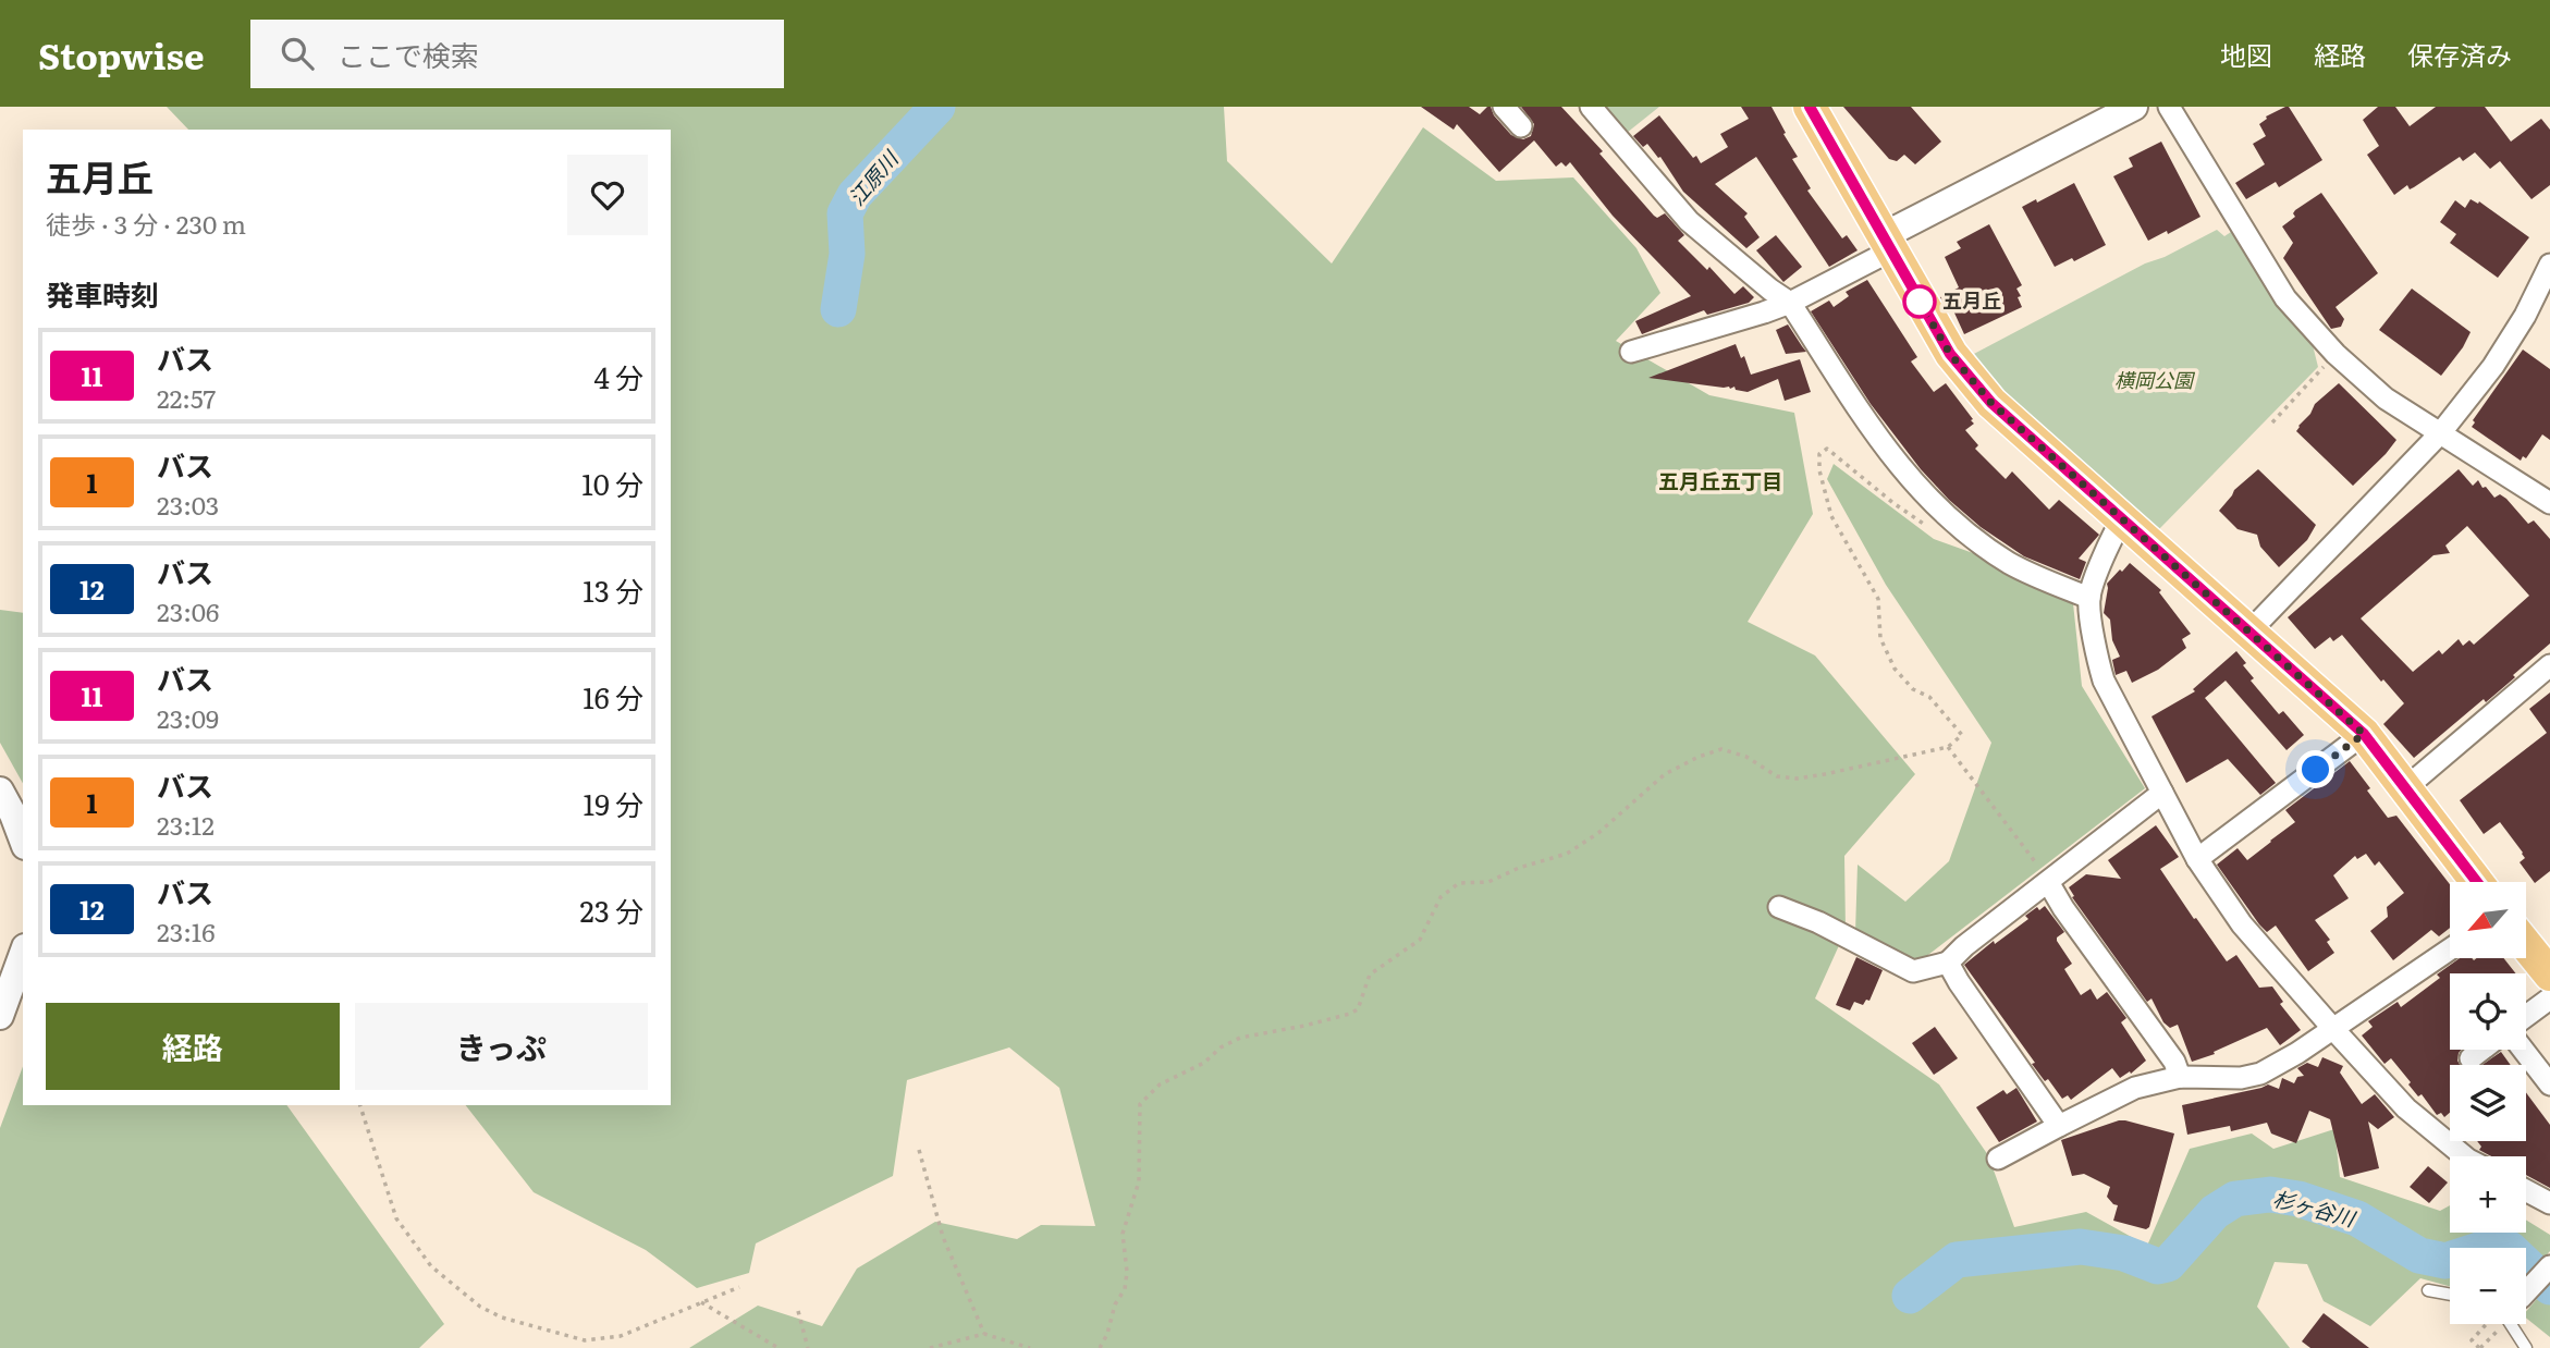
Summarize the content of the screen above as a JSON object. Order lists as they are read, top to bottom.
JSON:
{
  "districts": ["五月丘五丁目"],
  "water": ["江原川", "杉ヶ谷川"],
  "parks": ["横岡公園"],
  "places": ["五月丘"],
  "lines": ["bus line 11"],
  "north": "bottom left",
  "page": {
    "header": "Stopwise",
    "search": "ここで検索",
    "nav": ["地図", "経路", "保存済み"],
    "heading": [
      ["五月丘", "徒歩 · 3 分 · 230 m"],
      "発車時刻"
    ],
    "list": [
      {
        "mark": "11",
        "name": "バス",
        "note": "22:57",
        "value": "4 分"
      },
      {
        "mark": "1",
        "name": "バス",
        "note": "23:03",
        "value": "10 分"
      },
      {
        "mark": "12",
        "name": "バス",
        "note": "23:06",
        "value": "13 分"
      },
      {
        "mark": "11",
        "name": "バス",
        "note": "23:09",
        "value": "16 分"
      },
      {
        "mark": "1",
        "name": "バス",
        "note": "23:12",
        "value": "19 分"
      },
      {
        "mark": "12",
        "name": "バス",
        "note": "23:16",
        "value": "23 分"
      }
    ],
    "map_buttons": ["+", "−"],
    "buttons": ["経路", "きっぷ"]
  }
}
